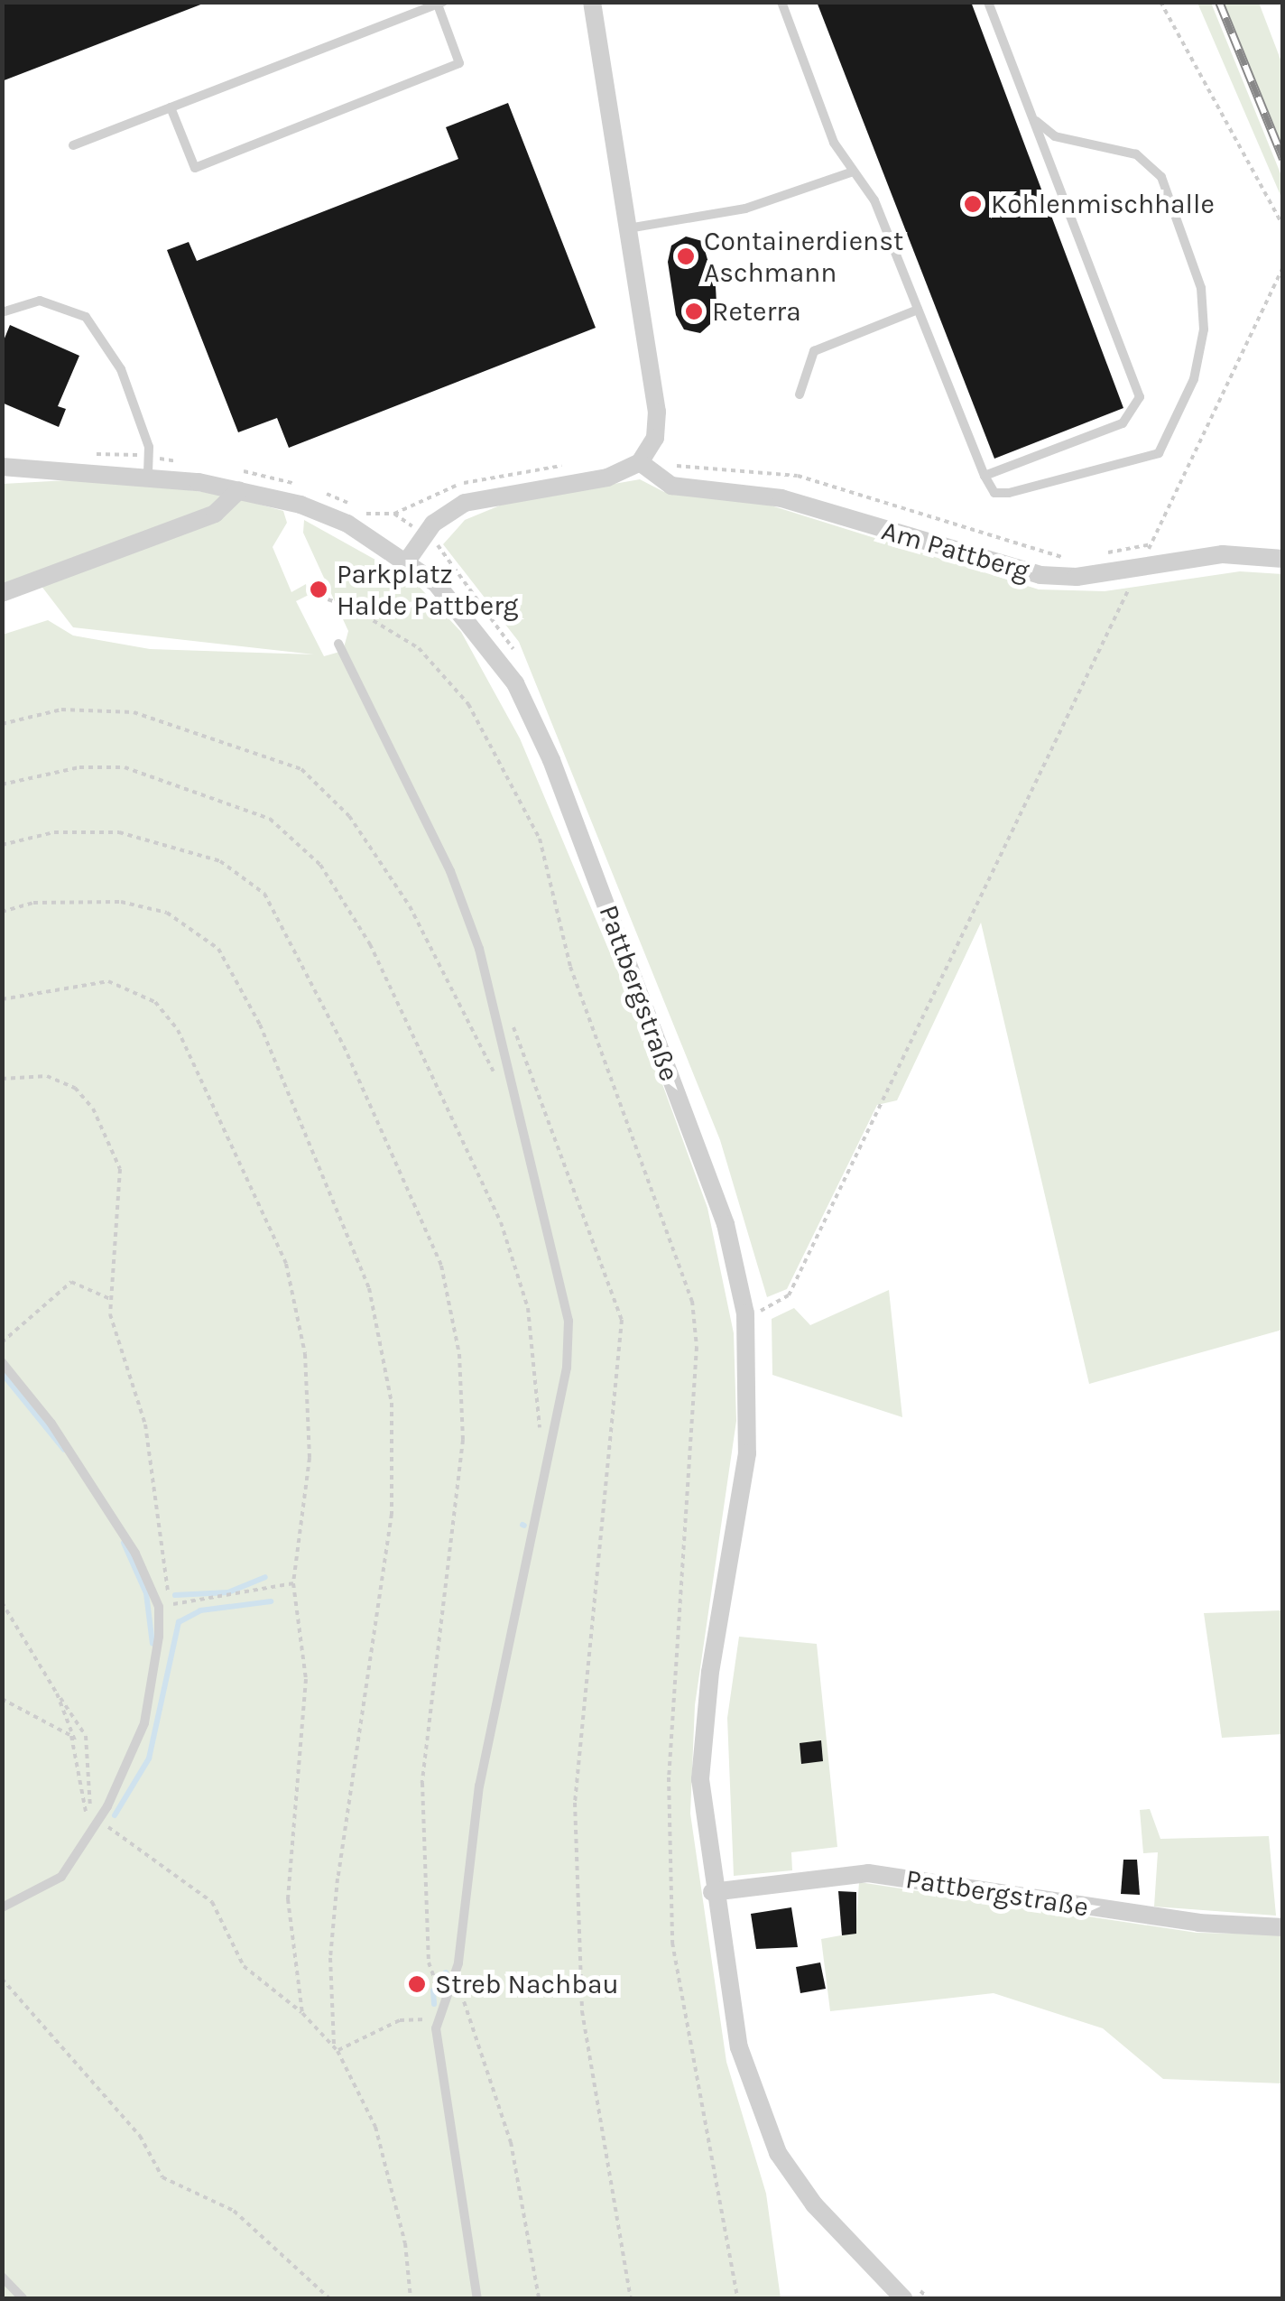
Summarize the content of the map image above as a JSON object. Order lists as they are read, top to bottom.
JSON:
{
  "streets": {
    "street": ["Am Pattberg", "Pattbergstraße"]
  },
  "places": [
    "Kohlenmischhalle",
    "Containerdienst Aschmann",
    "Reterra",
    "Parkplatz Halde Pattberg",
    "Streb Nachbau"
  ]
}
